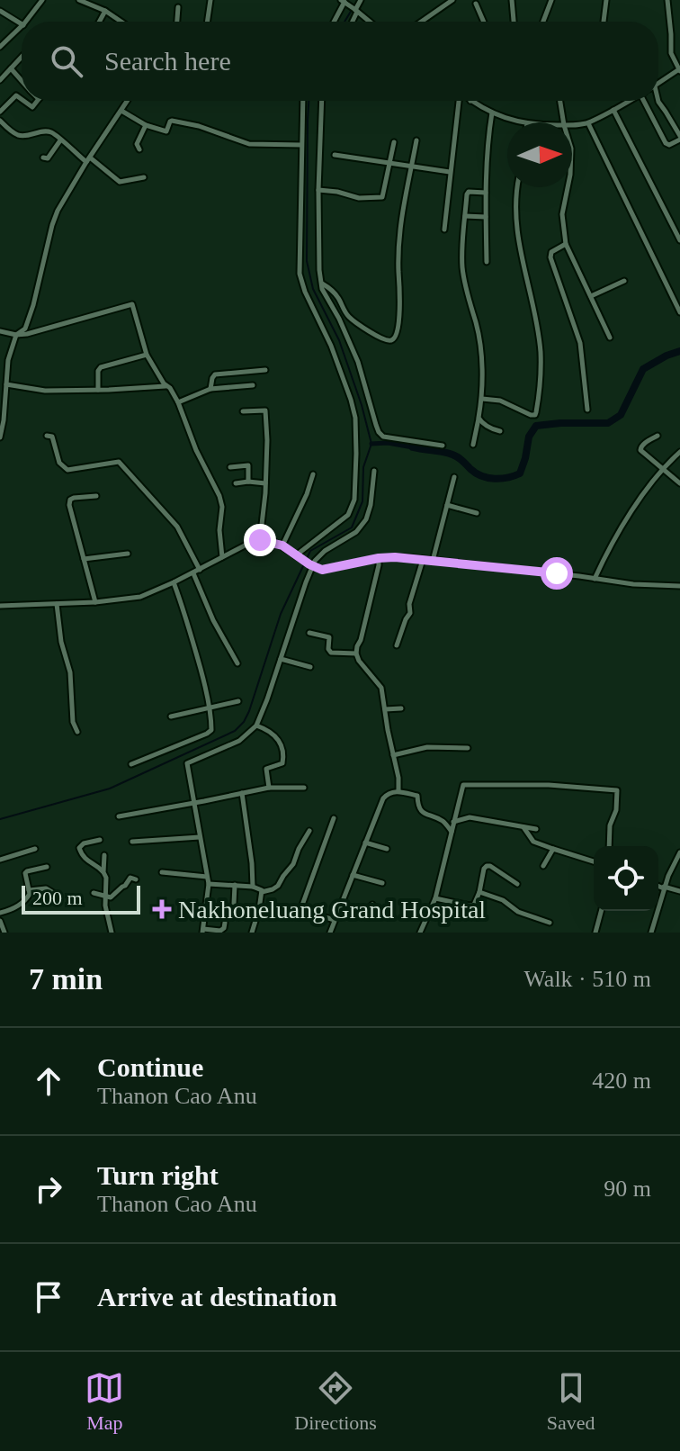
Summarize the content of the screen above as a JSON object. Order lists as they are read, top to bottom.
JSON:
{
  "places": {
    "health": ["Nakhoneluang Grand Hospital"]
  },
  "scale_bar": "200 m",
  "north": "right",
  "page": {
    "search": "Search here",
    "scale": "200 m",
    "heading": ["7 min", "Walk · 510 m"],
    "list": [
      ["Continue", "Thanon Cao Anu", "420 m"],
      ["Turn right", "Thanon Cao Anu", "90 m"],
      "Arrive at destination"
    ],
    "nav": ["Map", "Directions", "Saved"]
  }
}
